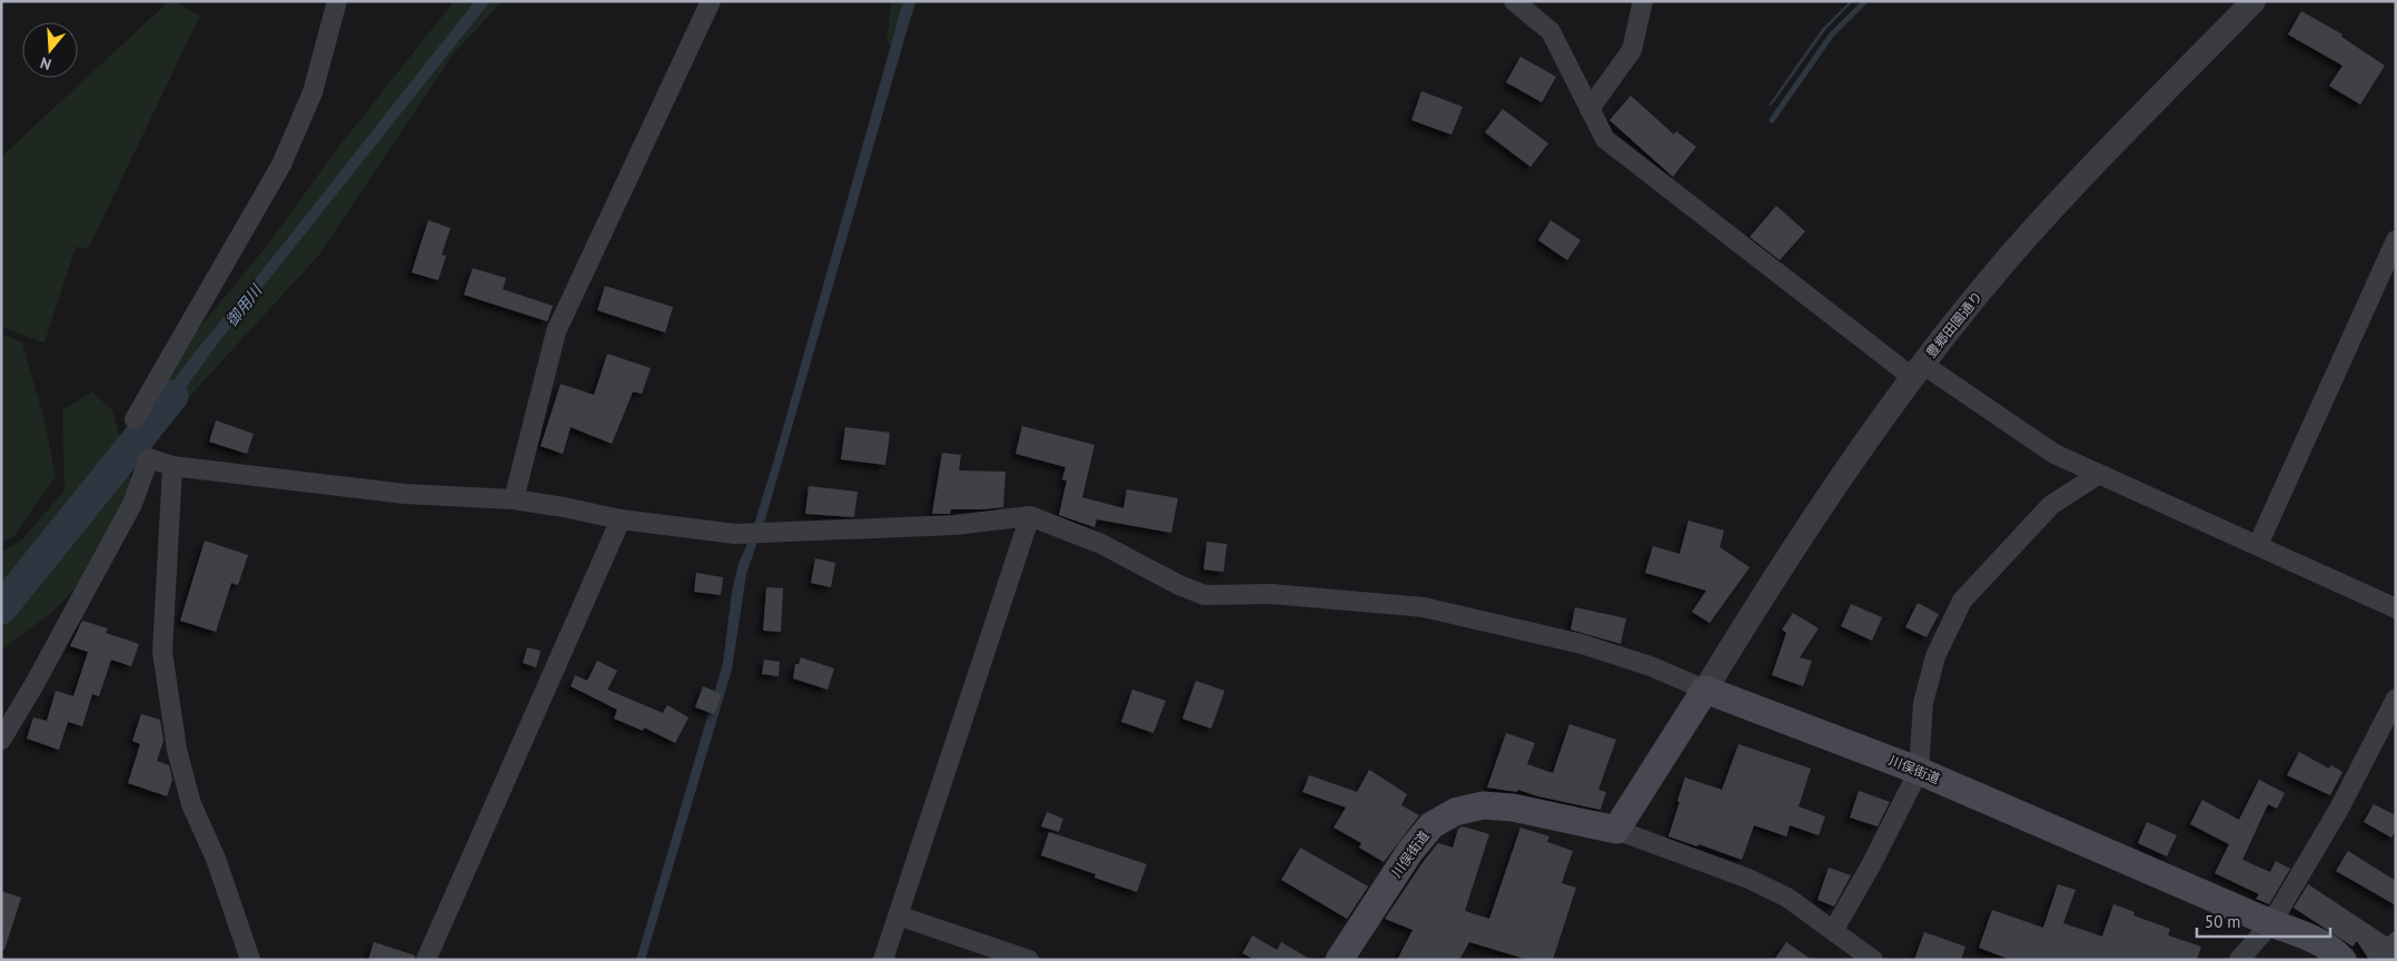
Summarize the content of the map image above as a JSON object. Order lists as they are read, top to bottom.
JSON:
{
  "streets": {
    "main road": ["川俣街道"],
    "street": ["豊郷田園通り"]
  },
  "crossings": [
    ["豊郷田園通り", "川俣街道"]
  ],
  "water": ["御用川"],
  "scale_bar": "50 m",
  "north": "bottom"
}
